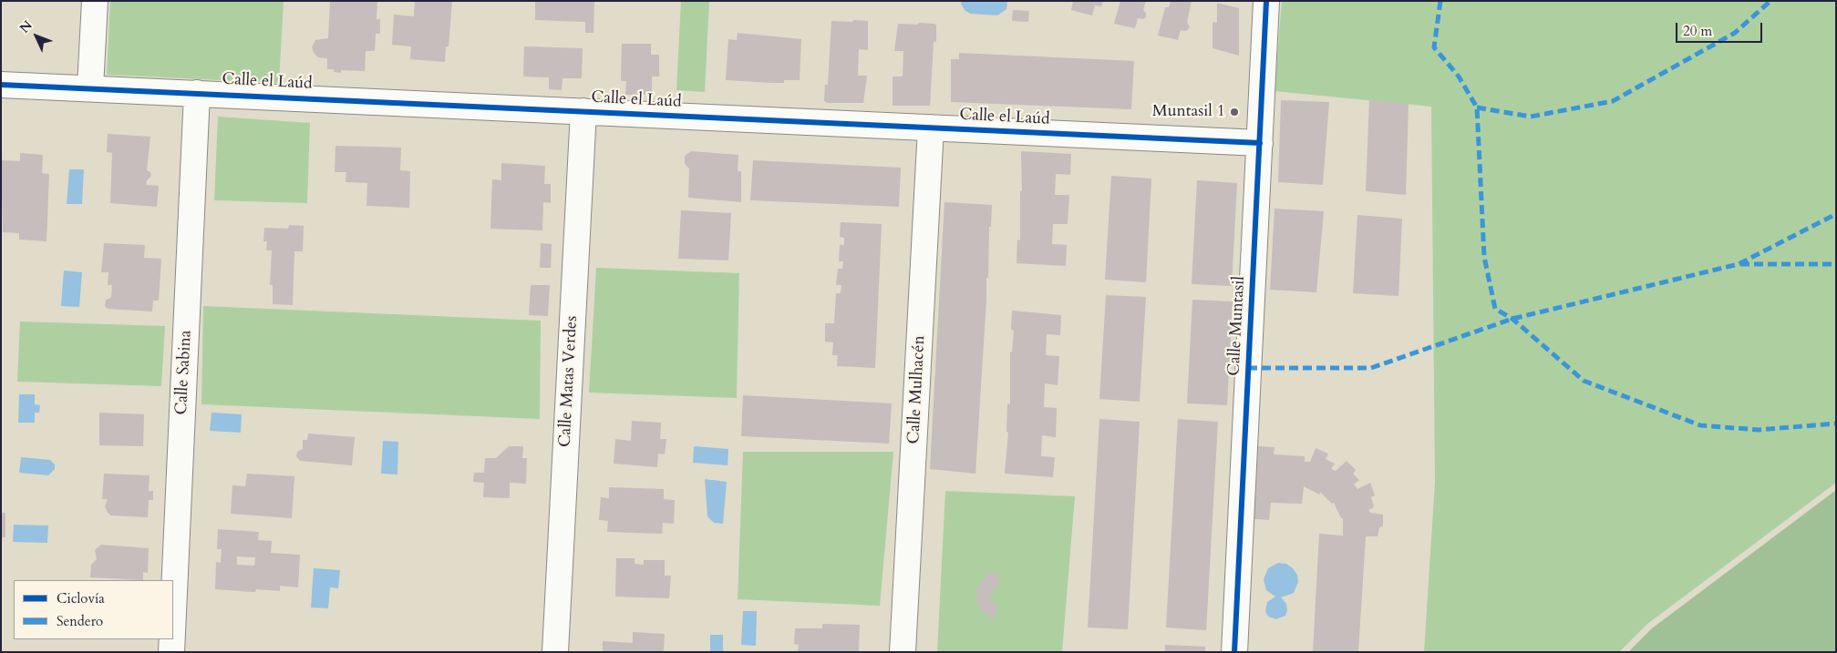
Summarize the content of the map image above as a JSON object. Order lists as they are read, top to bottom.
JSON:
{
  "streets": {
    "street": [
      "Calle el Laúd",
      "Calle Muntasil",
      "Calle Sabina",
      "Calle Matas Verdes",
      "Calle Mulhacén"
    ]
  },
  "crossings": [
    ["Calle el Laúd", "Calle Muntasil"],
    ["Calle el Laúd", "Calle Sabina"],
    ["Calle el Laúd", "Calle Matas Verdes"],
    ["Calle el Laúd", "Calle Mulhacén"]
  ],
  "places": ["Muntasil 1"],
  "legend": ["Ciclovía", "Sendero"],
  "scale_bar": "20 m",
  "north": "top left"
}
